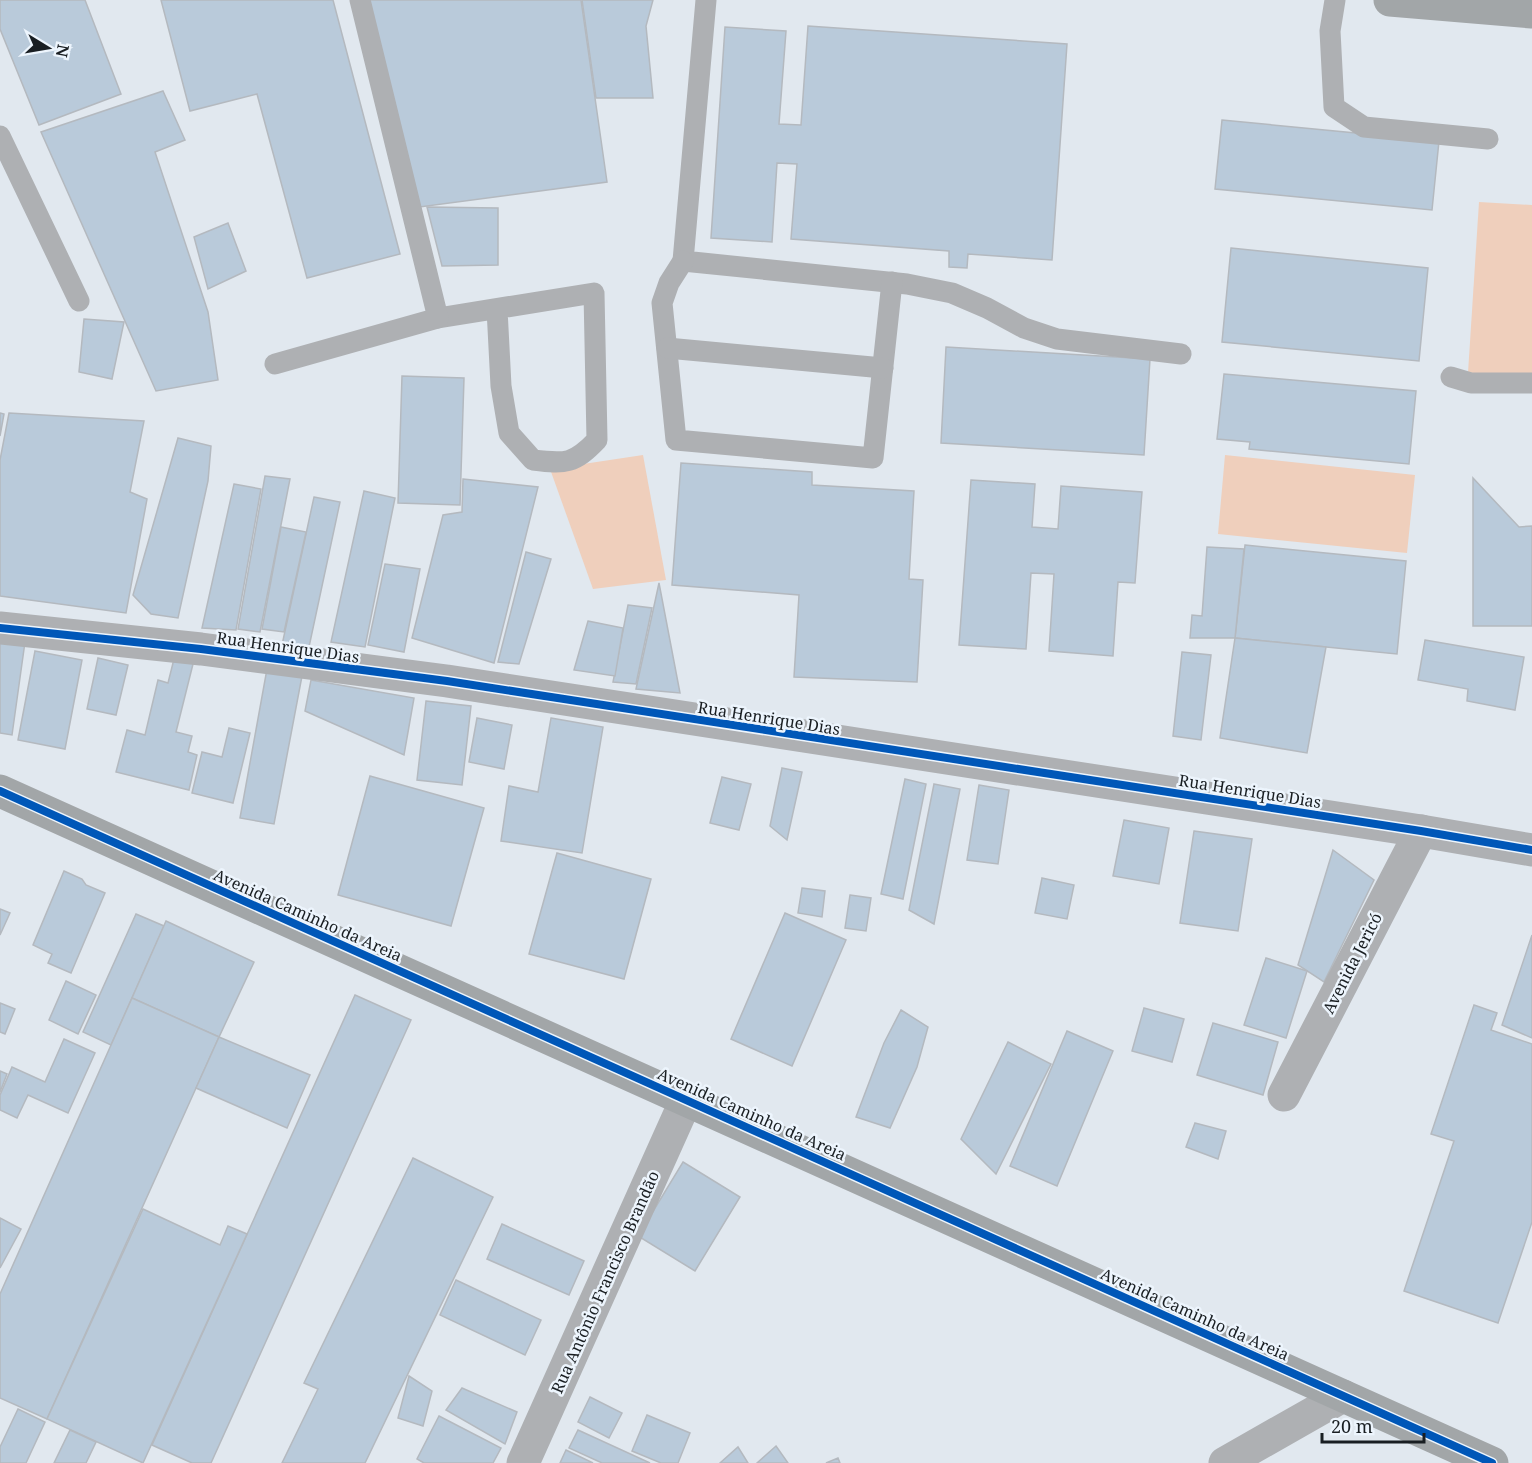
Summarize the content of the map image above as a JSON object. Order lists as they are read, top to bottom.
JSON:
{
  "streets": {
    "main road": ["Avenida Caminho da Areia"],
    "street": ["Rua Henrique Dias", "Avenida Jericó", "Rua Antônio Francisco Brandão"]
  },
  "crossings": [
    ["Rua Henrique Dias", "Avenida Jericó"],
    ["Avenida Caminho da Areia", "Rua Antônio Francisco Brandão"]
  ],
  "scale_bar": "20 m",
  "north": "right"
}
